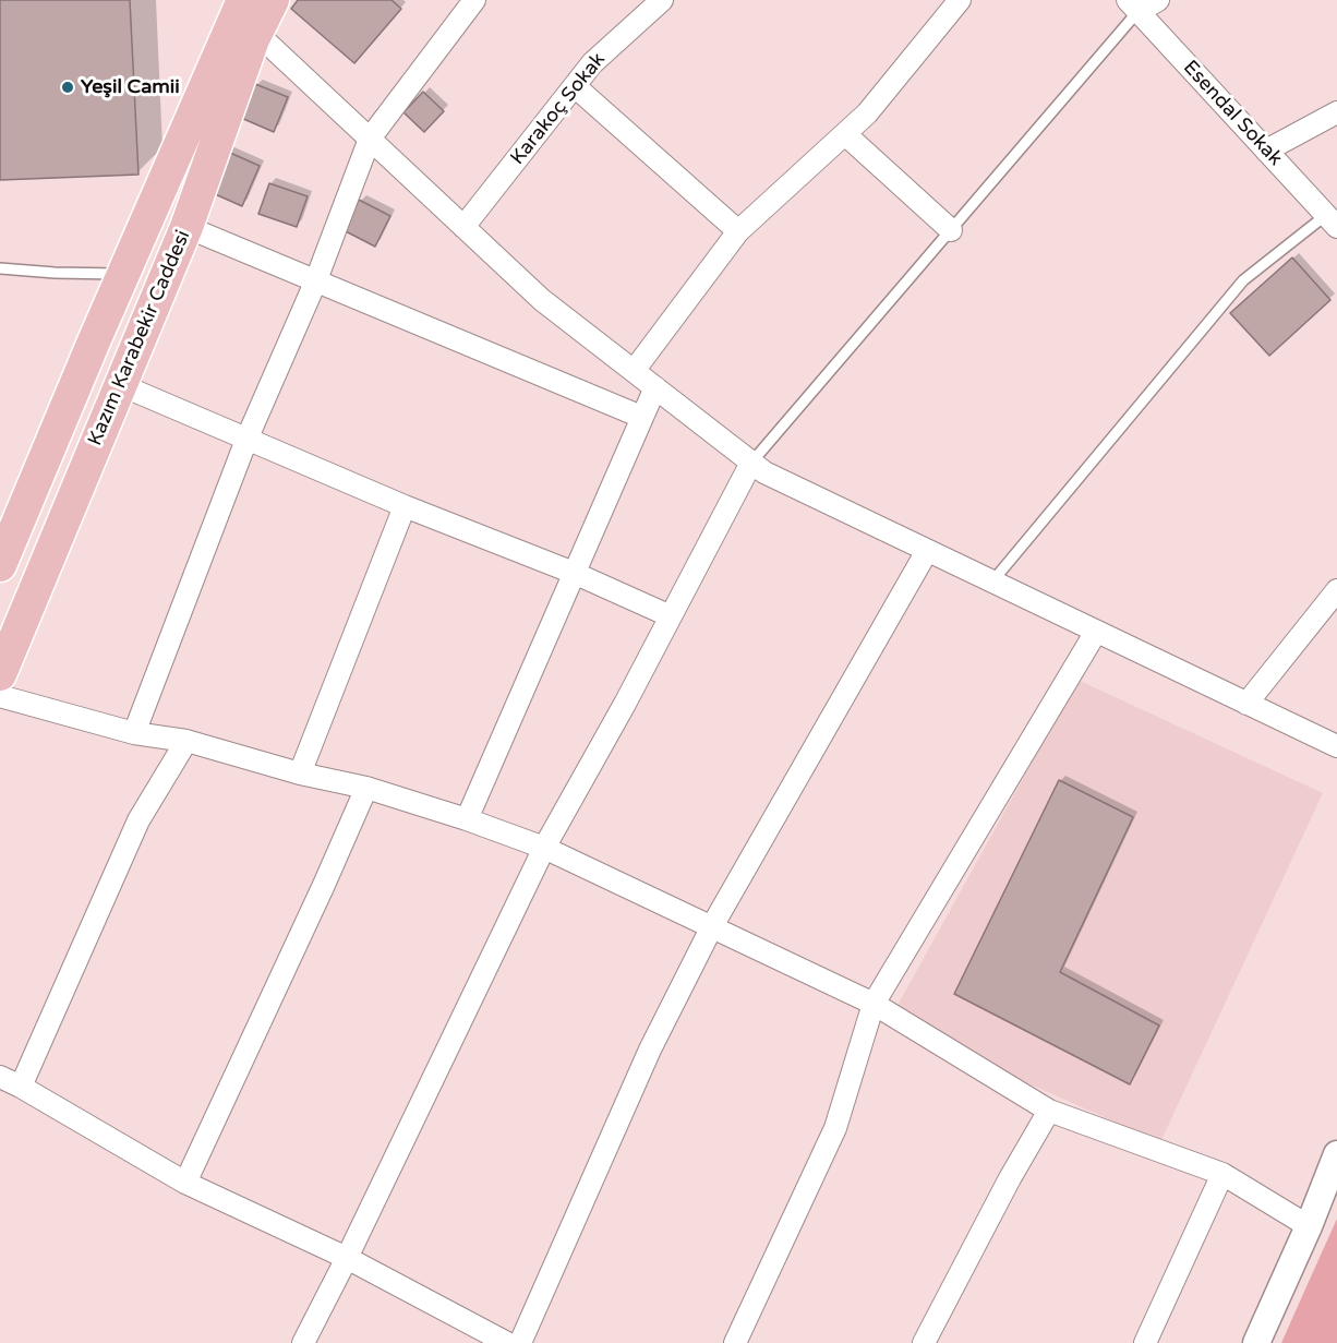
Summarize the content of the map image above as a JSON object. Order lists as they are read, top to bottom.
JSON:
{
  "streets": {
    "main road": ["Kazım Karabekir Caddesi"],
    "street": ["Karakoç Sokak", "Esendal Sokak"]
  },
  "places": ["Yeşil Camii"]
}
